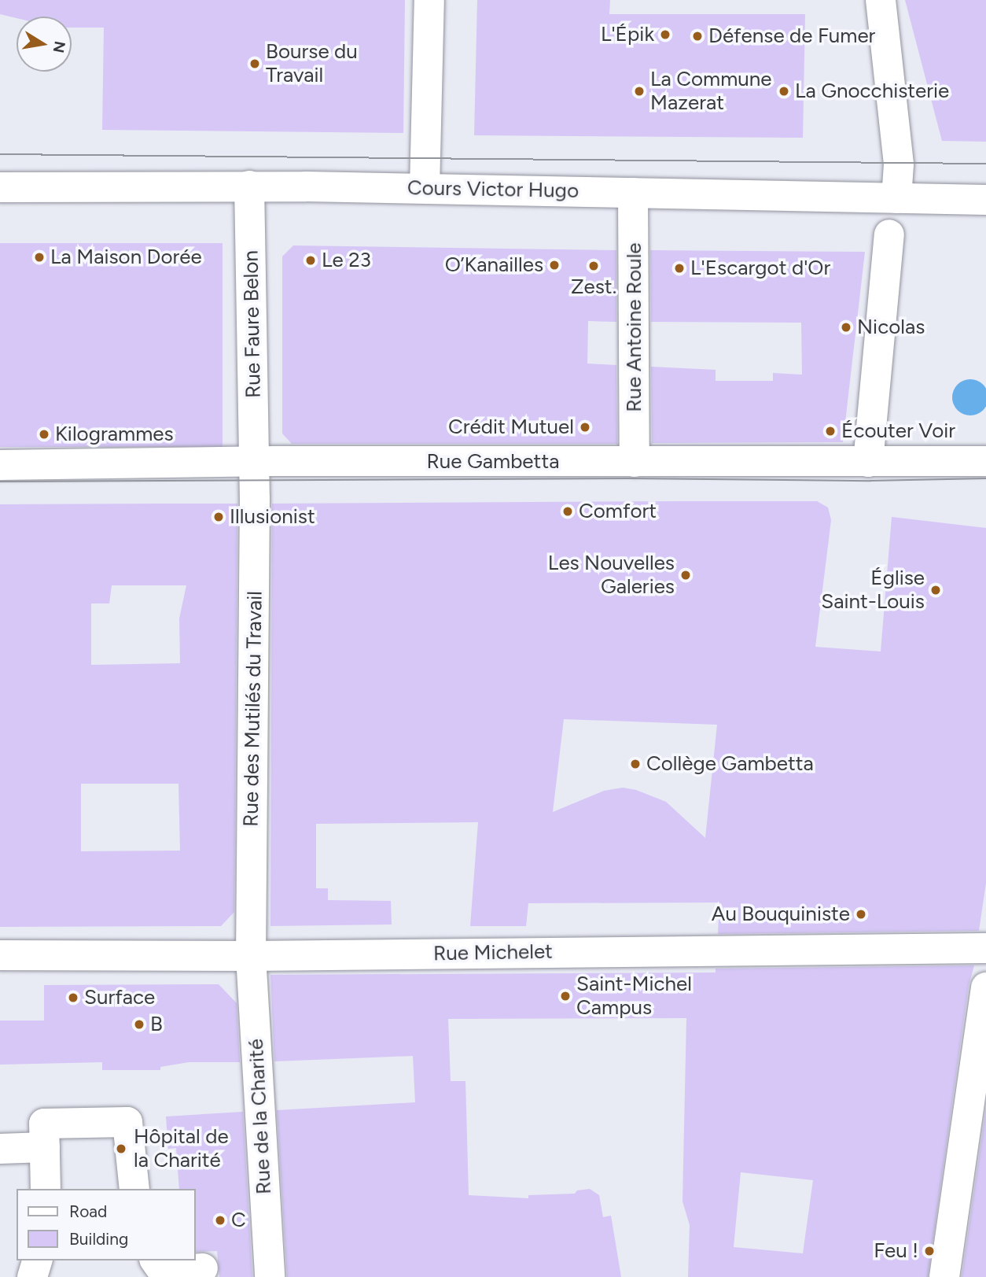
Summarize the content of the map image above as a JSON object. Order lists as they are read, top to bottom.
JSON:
{
  "streets": {
    "street": [
      "Cours Victor Hugo",
      "Rue Faure Belon",
      "Rue Antoine Roule",
      "Rue Gambetta",
      "Rue des Mutilés du Travail",
      "Rue Michelet",
      "Rue de la Charité"
    ]
  },
  "crossings": [
    ["Cours Victor Hugo", "Rue Faure Belon"],
    ["Cours Victor Hugo", "Rue Antoine Roule"],
    ["Rue Faure Belon", "Rue Gambetta"],
    ["Rue Faure Belon", "Rue des Mutilés du Travail"],
    ["Rue Antoine Roule", "Rue Gambetta"],
    ["Rue Gambetta", "Rue des Mutilés du Travail"],
    ["Rue des Mutilés du Travail", "Rue Michelet"],
    ["Rue des Mutilés du Travail", "Rue de la Charité"],
    ["Rue Michelet", "Rue de la Charité"]
  ],
  "places": [
    "L'Épik",
    "Défense de Fumer",
    "Bourse du Travail",
    "La Commune Mazerat",
    "La Gnocchisterie",
    "La Maison Dorée",
    "Le 23",
    "O’Kanailles",
    "Zest.",
    "L'Escargot d'Or",
    "Nicolas",
    "Crédit Mutuel",
    "Écouter Voir",
    "Kilogrammes",
    "Comfort",
    "Illusionist",
    "Les Nouvelles Galeries",
    "Église Saint-Louis",
    "Collège Gambetta",
    "Au Bouquiniste",
    "Saint-Michel Campus",
    "Surface",
    "B",
    "Hôpital de la Charité",
    "C",
    "Feu !"
  ],
  "legend": ["Road", "Building"],
  "north": "right"
}
